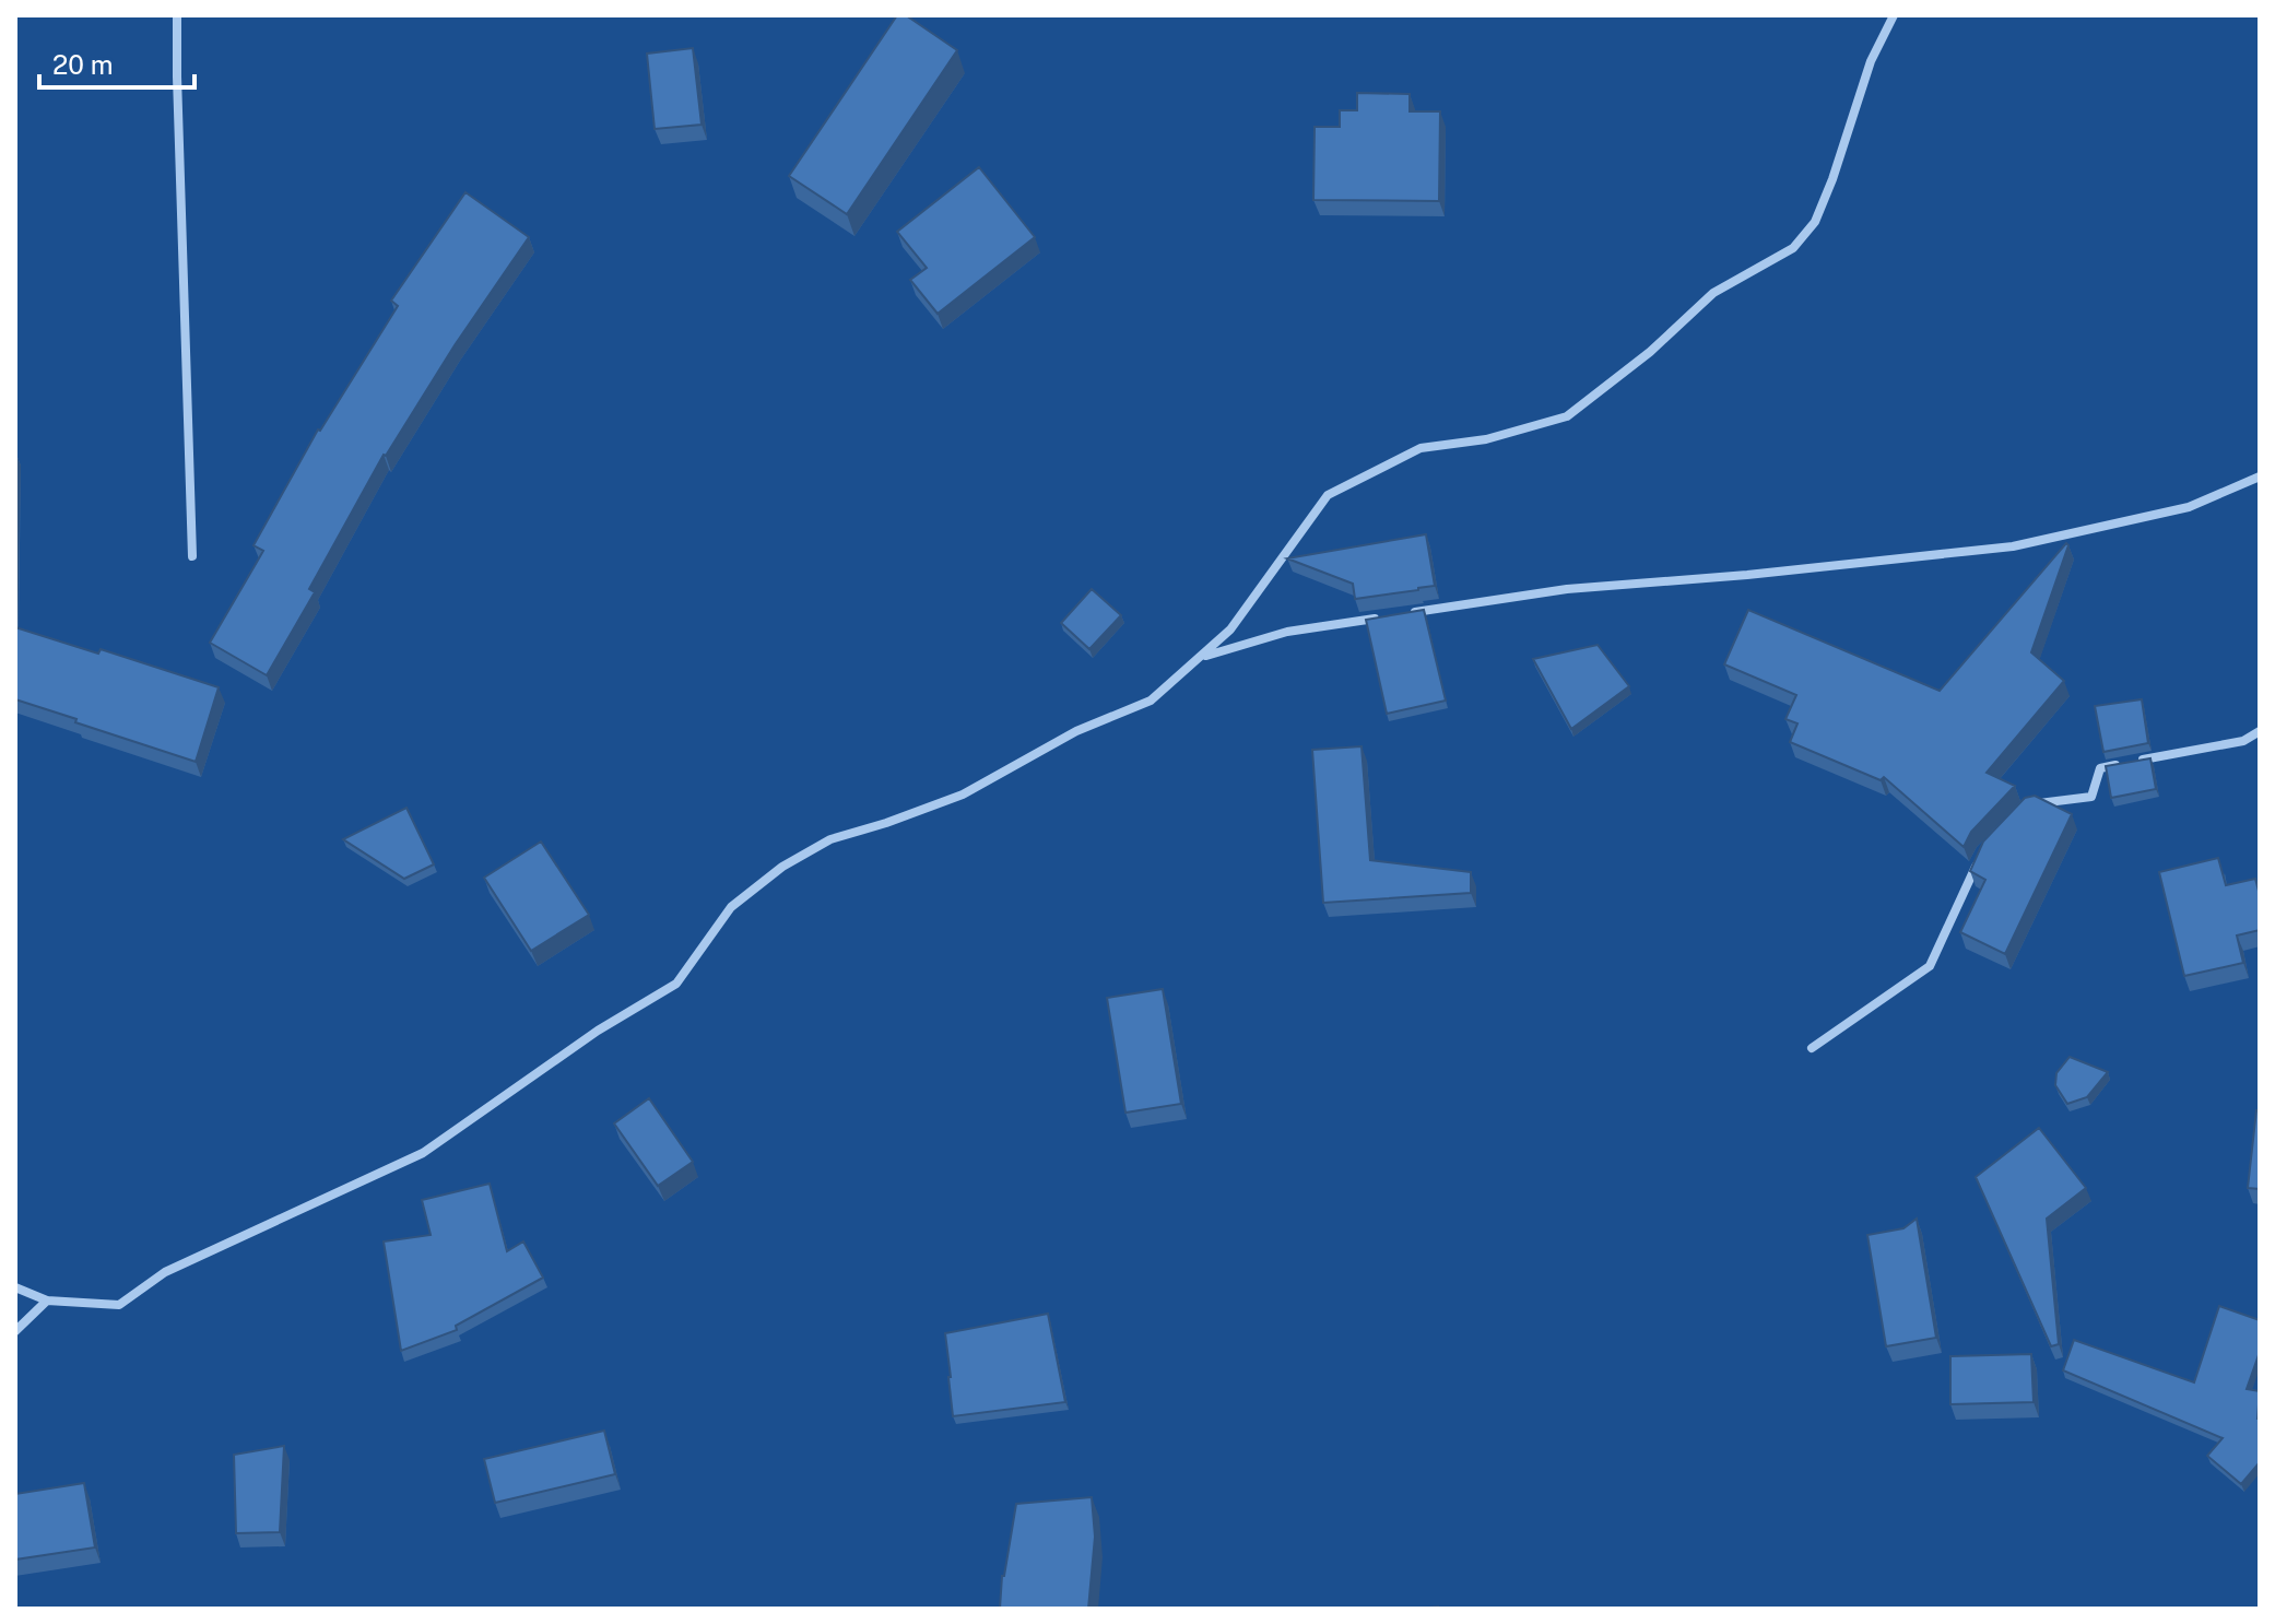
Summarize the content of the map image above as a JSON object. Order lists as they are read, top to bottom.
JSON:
{
  "scale_bar": "20 m"
}
